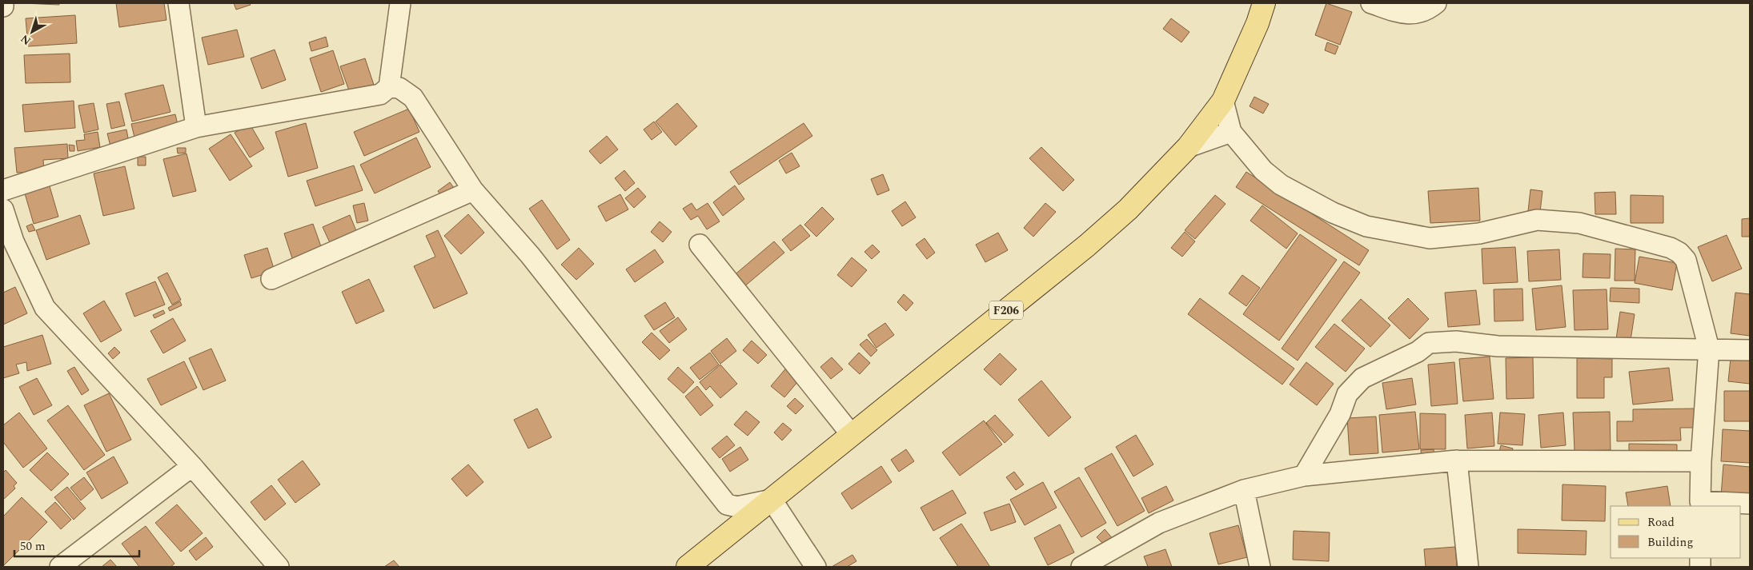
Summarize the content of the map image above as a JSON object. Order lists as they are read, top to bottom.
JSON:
{
  "streets": {
    "main road": ["F206"]
  },
  "legend": ["Road", "Building"],
  "scale_bar": "50 m",
  "north": "bottom left"
}
